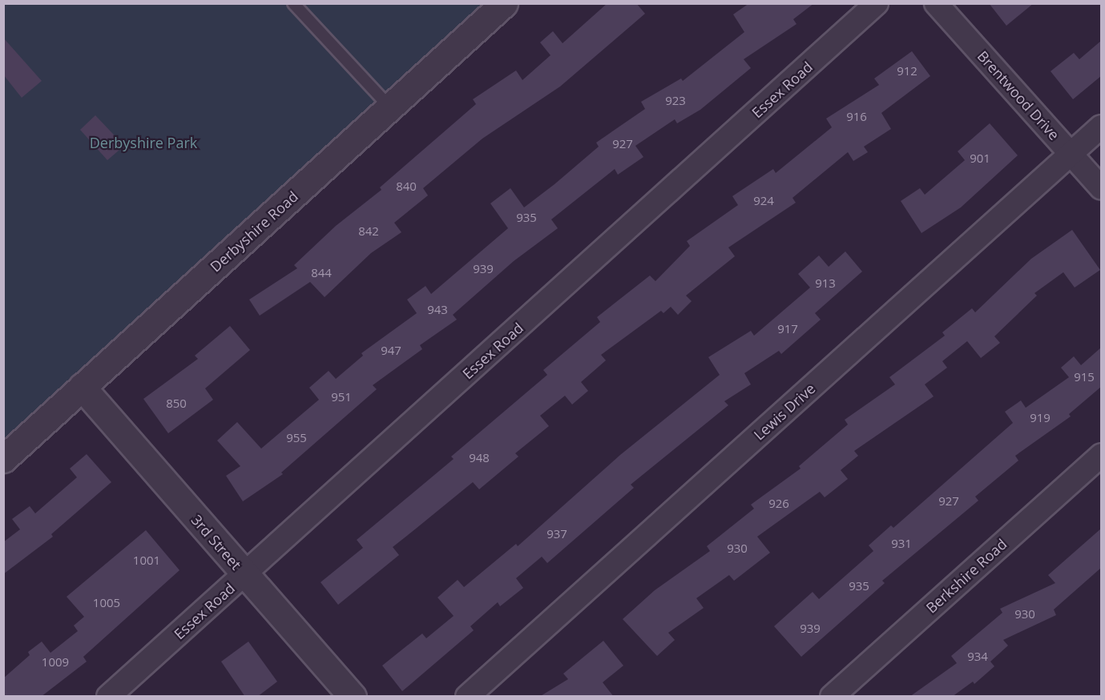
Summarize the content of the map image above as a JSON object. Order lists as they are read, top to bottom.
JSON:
{
  "streets": {
    "street": [
      "Essex Road",
      "Brentwood Drive",
      "Derbyshire Road",
      "Lewis Drive",
      "3rd Street",
      "Berkshire Road"
    ]
  },
  "crossings": [
    ["Essex Road", "3rd Street"],
    ["Brentwood Drive", "Lewis Drive"],
    ["Derbyshire Road", "3rd Street"]
  ],
  "parks": ["Derbyshire Park"],
  "house_numbers": [
    "912",
    "923",
    "916",
    "927",
    "901",
    "840",
    "924",
    "935",
    "842",
    "939",
    "844",
    "913",
    "943",
    "917",
    "947",
    "915",
    "951",
    "850",
    "919",
    "955",
    "948",
    "927",
    "926",
    "937",
    "931",
    "930",
    "1001",
    "935",
    "1005",
    "930",
    "939",
    "934",
    "1009"
  ]
}
